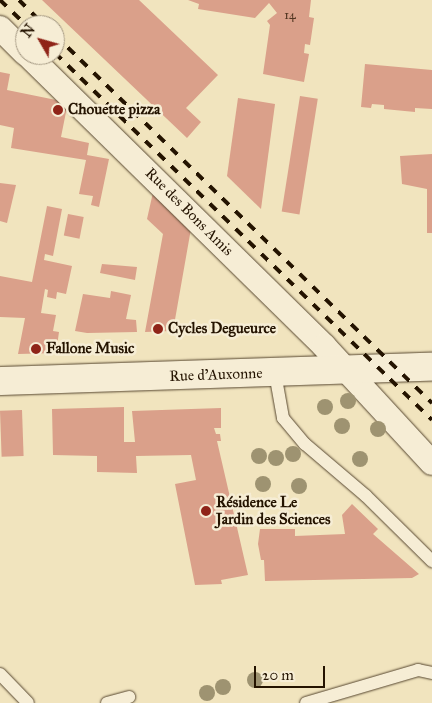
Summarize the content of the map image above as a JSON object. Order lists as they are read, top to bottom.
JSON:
{
  "streets": {
    "main road": ["Rue d'Auxonne"],
    "street": ["Rue des Bons Amis"]
  },
  "crossings": [
    ["Rue des Bons Amis", "Rue d'Auxonne"]
  ],
  "places": [
    "Chouette pizza",
    "Cycles Degueurce",
    "Fallone Music",
    "Résidence Le Jardin des Sciences"
  ],
  "house_numbers": ["14"],
  "scale_bar": "20 m",
  "north": "top left"
}
